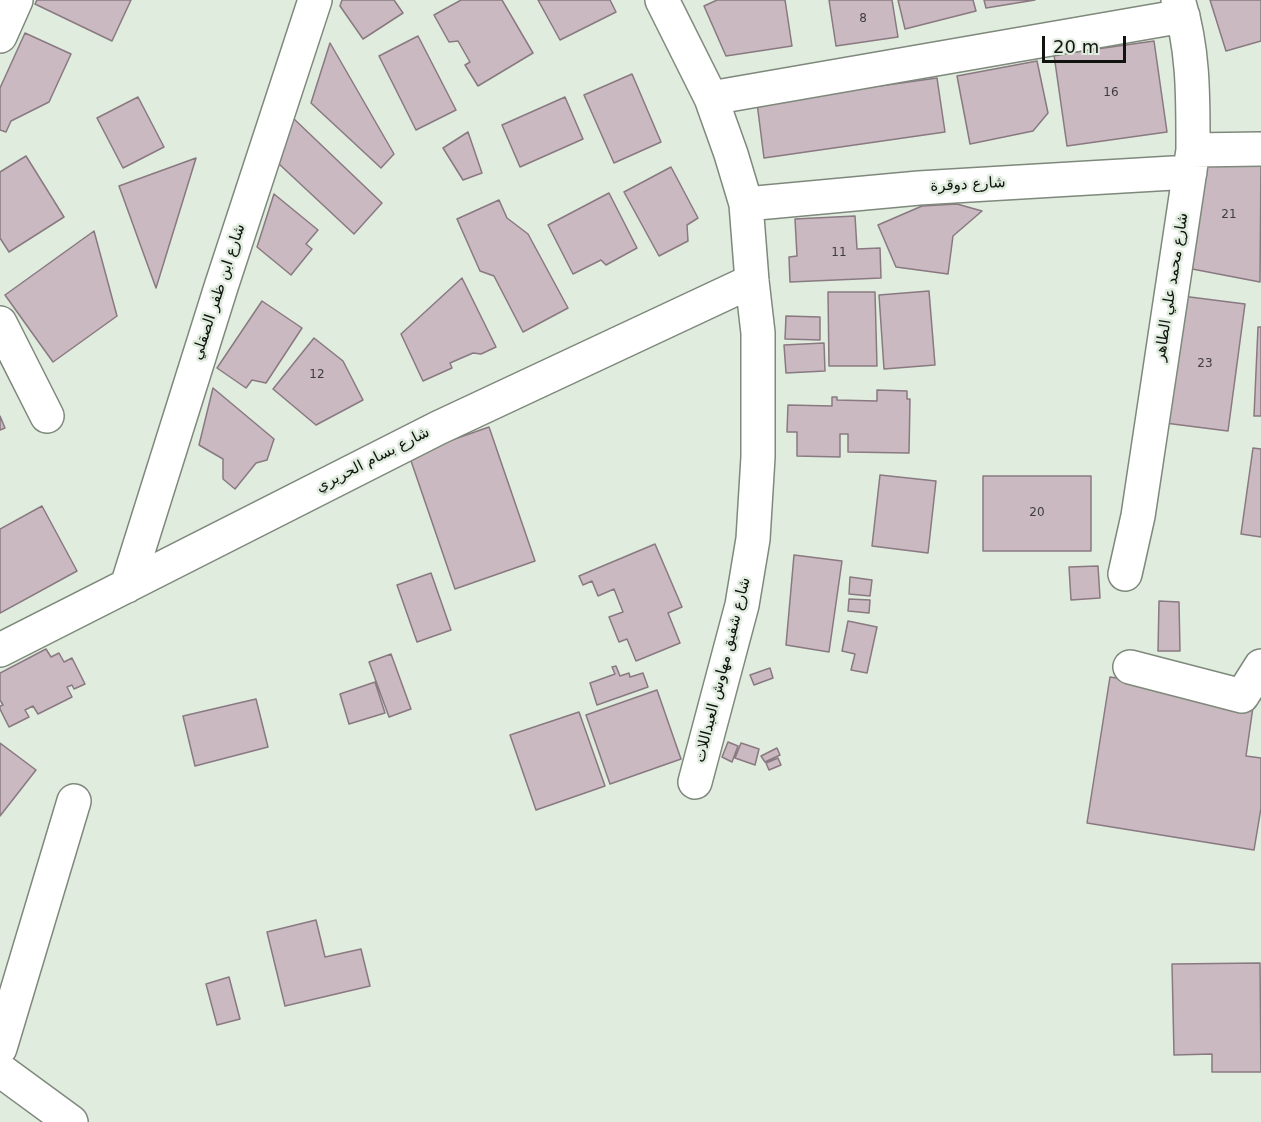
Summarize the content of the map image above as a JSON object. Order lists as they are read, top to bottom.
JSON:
{
  "streets": {
    "street": [
      "شارع دوقرة",
      "شارع محمد علي الطاهر",
      "شارع ابن ظفر الصقلي",
      "شارع بسام الحريري",
      "شارع شفيق مهاوش العبداللات"
    ]
  },
  "crossings": [
    ["شارع دوقرة", "شارع محمد علي الطاهر"],
    ["شارع دوقرة", "شارع شفيق مهاوش العبداللات"],
    ["شارع ابن ظفر الصقلي", "شارع بسام الحريري"],
    ["شارع بسام الحريري", "شارع شفيق مهاوش العبداللات"]
  ],
  "house_numbers": [
    "8",
    "16",
    "21",
    "11",
    "23",
    "12",
    "20"
  ],
  "scale_bar": "20 m"
}
